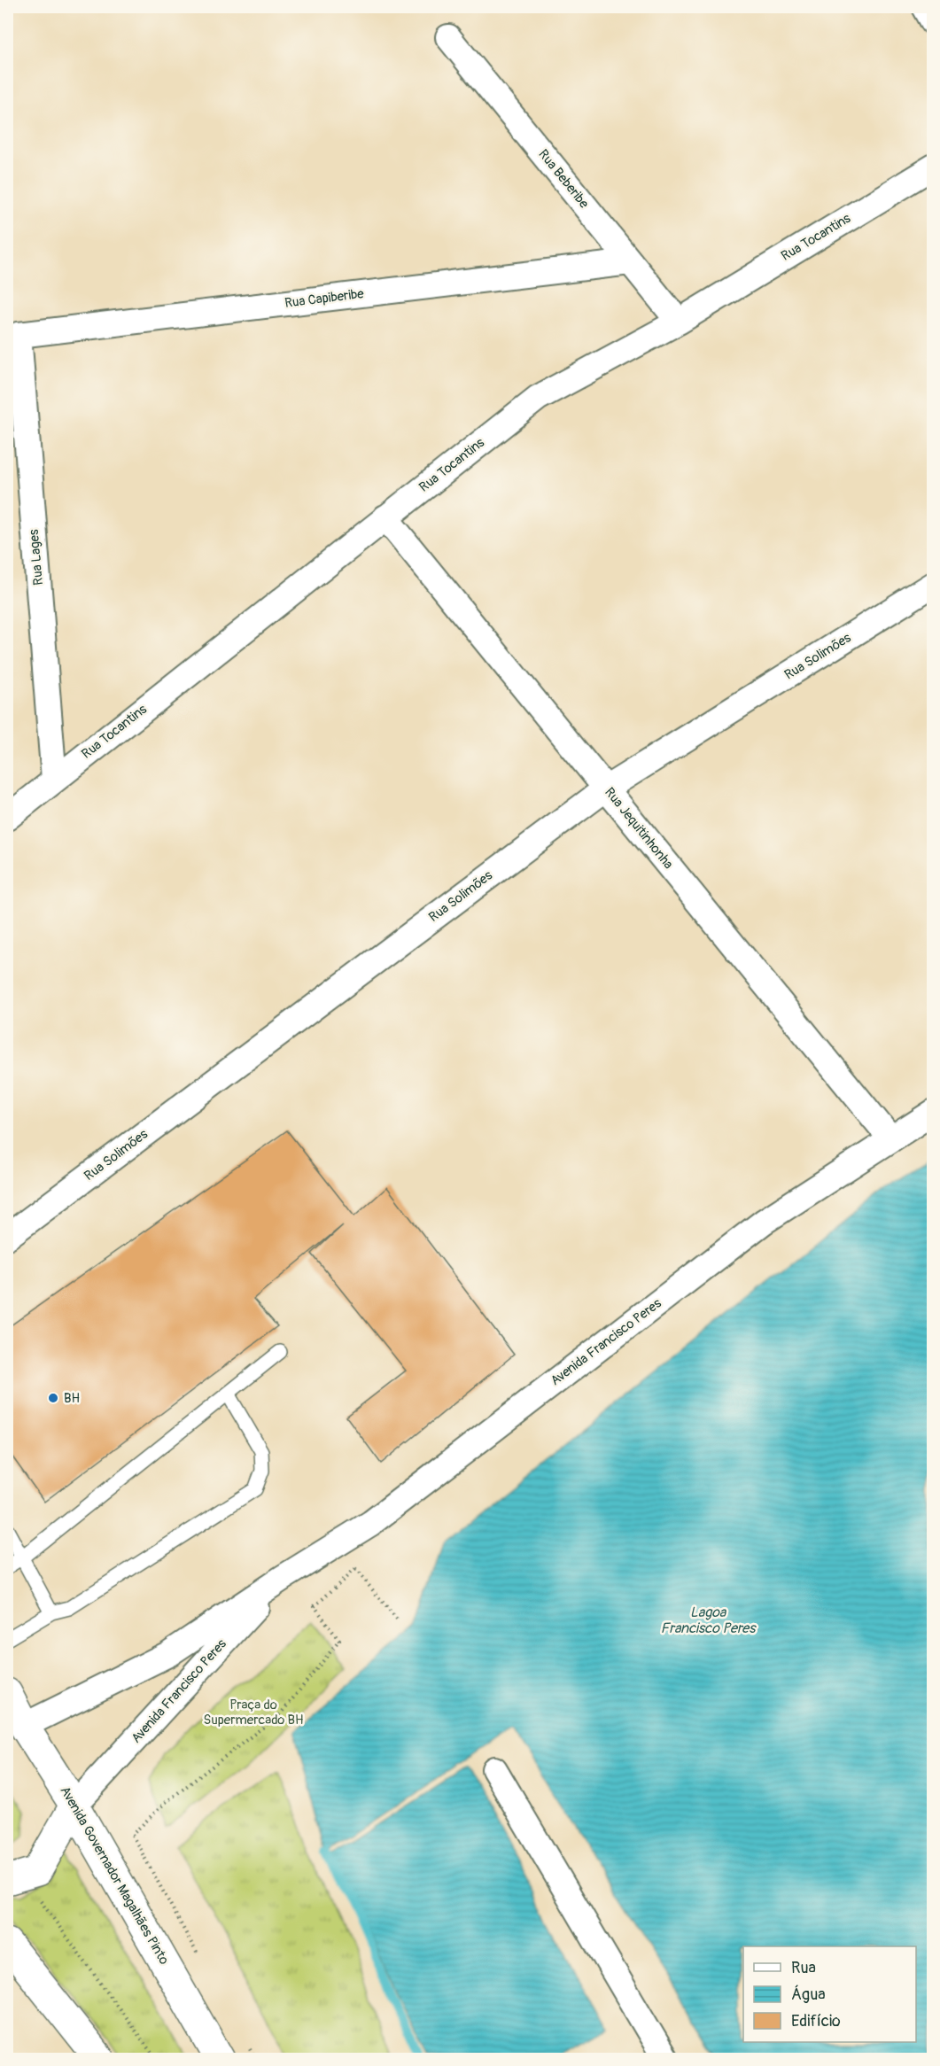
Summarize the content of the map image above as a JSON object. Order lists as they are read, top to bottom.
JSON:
{
  "streets": {
    "main road": ["Avenida Governador Magalhães Pinto"],
    "street": [
      "Rua Beberibe",
      "Rua Tocantins",
      "Rua Capiberibe",
      "Rua Lages",
      "Rua Solimões",
      "Rua Jequitinhonha",
      "Avenida Francisco Peres"
    ]
  },
  "crossings": [
    ["Rua Beberibe", "Rua Tocantins"],
    ["Rua Beberibe", "Rua Capiberibe"],
    ["Rua Tocantins", "Rua Lages"],
    ["Rua Tocantins", "Rua Jequitinhonha"],
    ["Rua Capiberibe", "Rua Lages"],
    ["Rua Solimões", "Rua Jequitinhonha"],
    ["Rua Jequitinhonha", "Avenida Francisco Peres"],
    ["Avenida Francisco Peres", "Avenida Governador Magalhães Pinto"]
  ],
  "water": ["Lagoa Francisco Peres"],
  "parks": ["Praça do Supermercado BH"],
  "places": ["BH"],
  "legend": ["Rua", "Água", "Edifício"]
}
